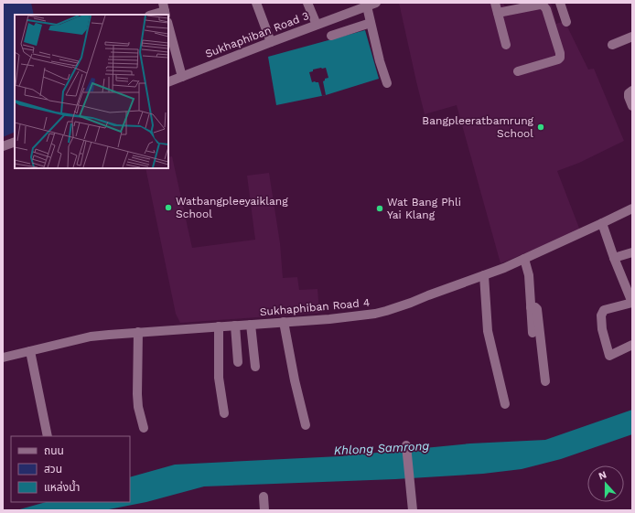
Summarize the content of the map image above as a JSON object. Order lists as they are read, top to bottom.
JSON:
{
  "streets": {
    "street": ["Sukhaphiban Road 3", "Sukhaphiban Road 4"]
  },
  "water": ["Khlong Samrong"],
  "places": ["Bangpleeratbamrung School", "Watbangpleeyaiklang School", "Wat Bang Phli Yai Klang"],
  "legend": ["ถนน", "สวน", "แหล่งน้ำ"],
  "north": "top"
}
